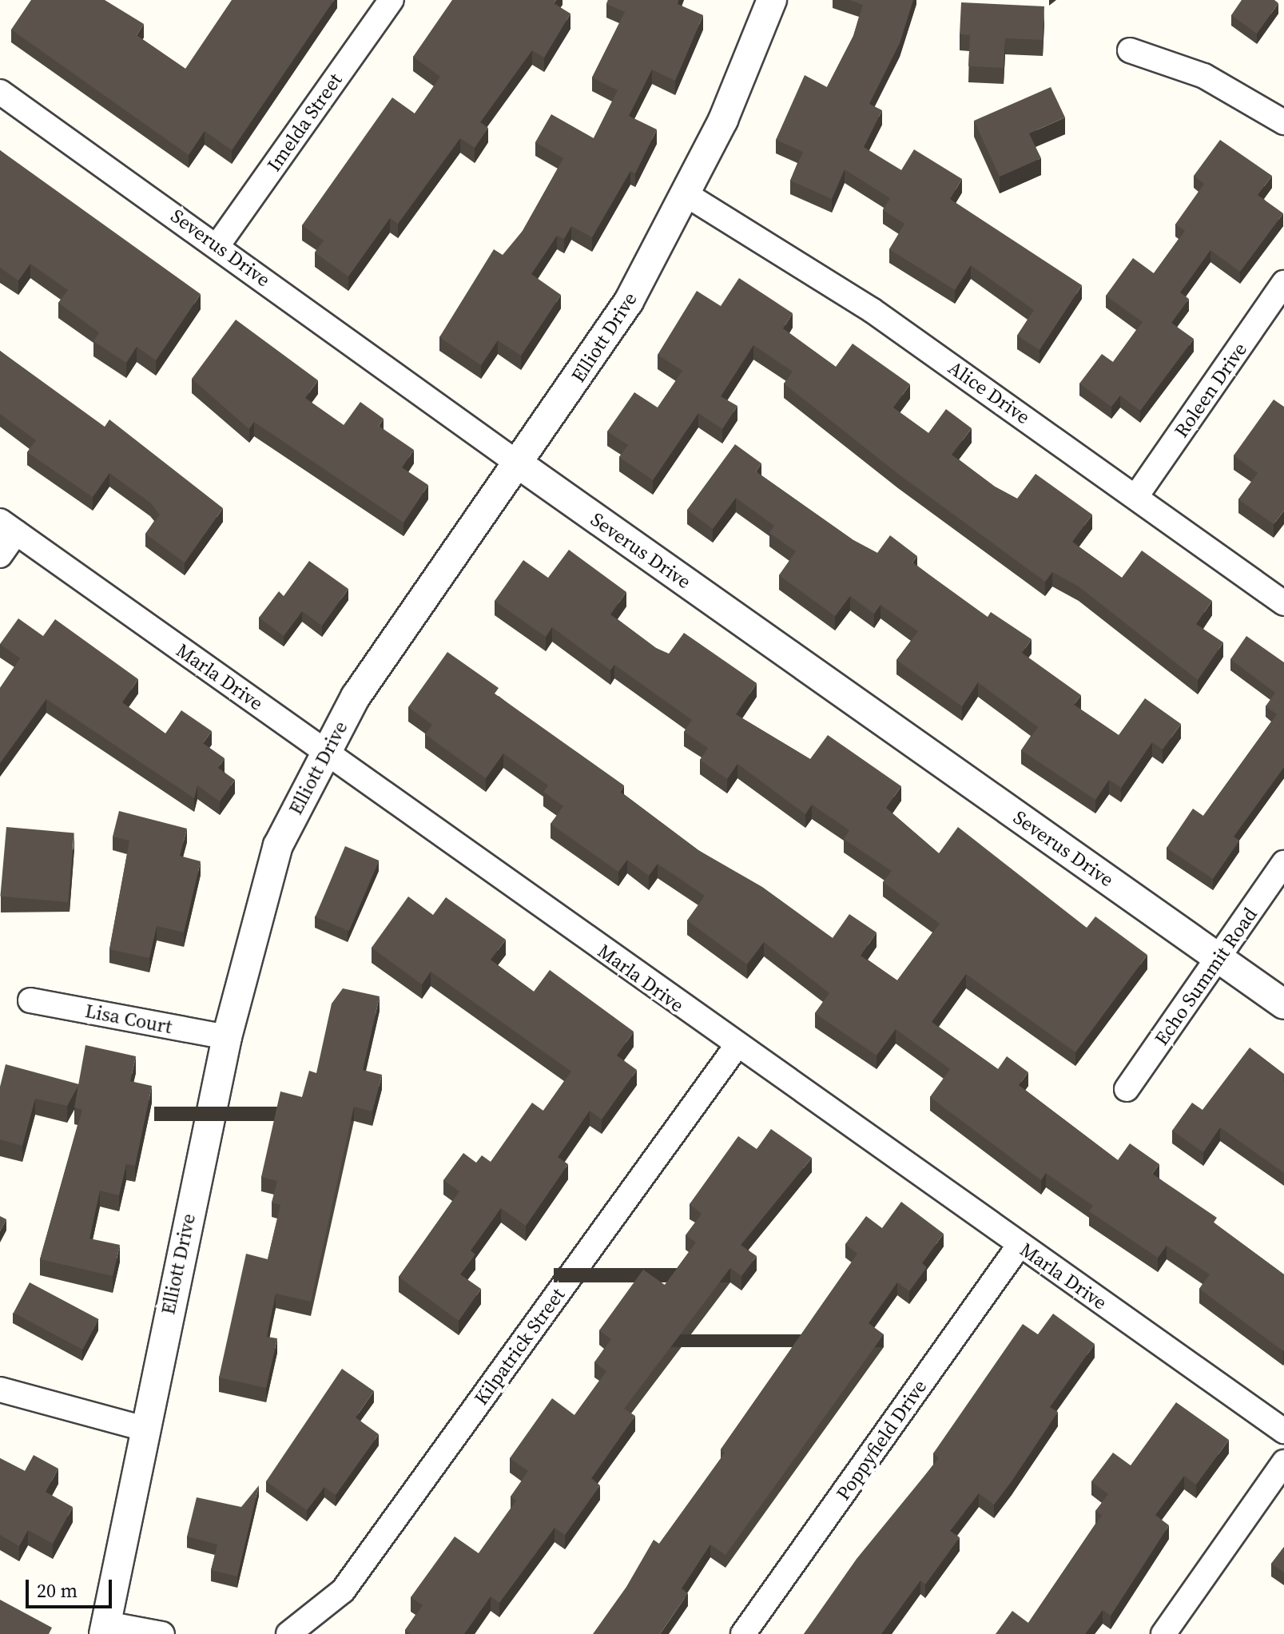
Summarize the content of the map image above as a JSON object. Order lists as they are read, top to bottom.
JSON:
{
  "streets": {
    "street": [
      "Imelda Street",
      "Severus Drive",
      "Elliott Drive",
      "Roleen Drive",
      "Alice Drive",
      "Marla Drive",
      "Echo Summit Road",
      "Lisa Court",
      "Kilpatrick Street",
      "Poppyfield Drive"
    ]
  },
  "crossings": [
    ["Imelda Street", "Severus Drive"],
    ["Severus Drive", "Elliott Drive"],
    ["Severus Drive", "Echo Summit Road"],
    ["Elliott Drive", "Alice Drive"],
    ["Elliott Drive", "Marla Drive"],
    ["Elliott Drive", "Lisa Court"],
    ["Roleen Drive", "Alice Drive"],
    ["Marla Drive", "Kilpatrick Street"],
    ["Marla Drive", "Poppyfield Drive"]
  ],
  "scale_bar": "20 m"
}
